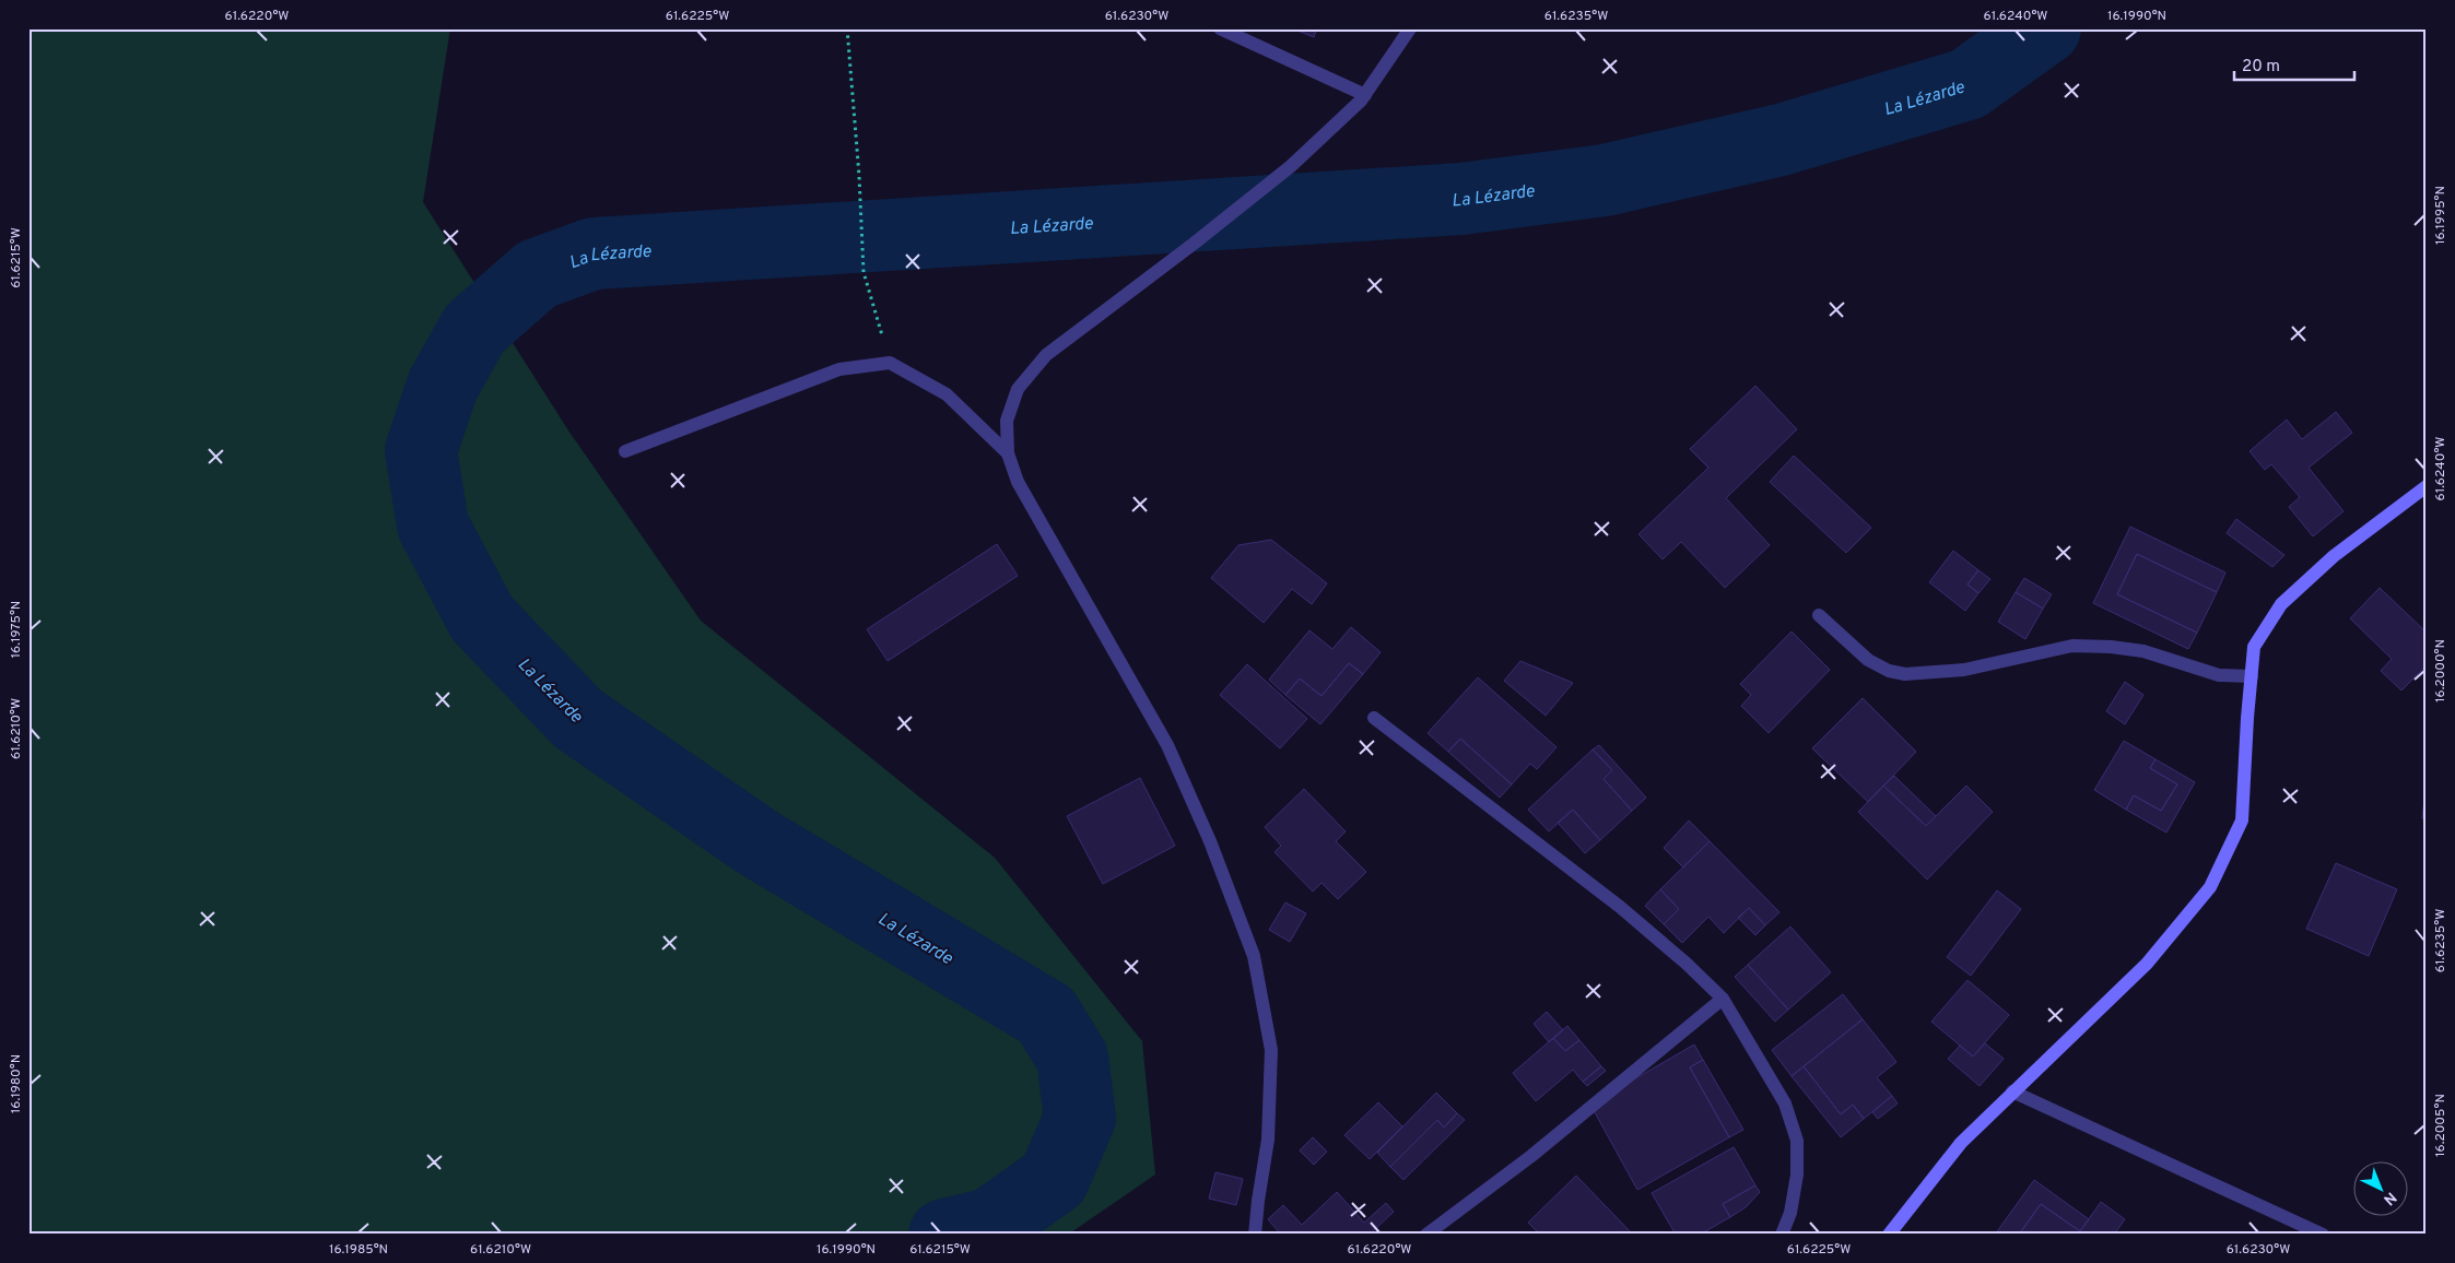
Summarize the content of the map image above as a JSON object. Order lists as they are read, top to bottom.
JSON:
{
  "water": ["La Lézarde"],
  "scale_bar": "20 m",
  "north": "bottom right",
  "coordinates": [
    "61.6220°W",
    "61.6225°W",
    "61.6230°W",
    "61.6235°W",
    "61.6240°W",
    "16.1990°N",
    "16.1995°N",
    "61.6215°W",
    "16.1975°N",
    "16.2000°N",
    "61.6210°W",
    "16.1980°N",
    "16.2005°N",
    "16.1985°N"
  ]
}
